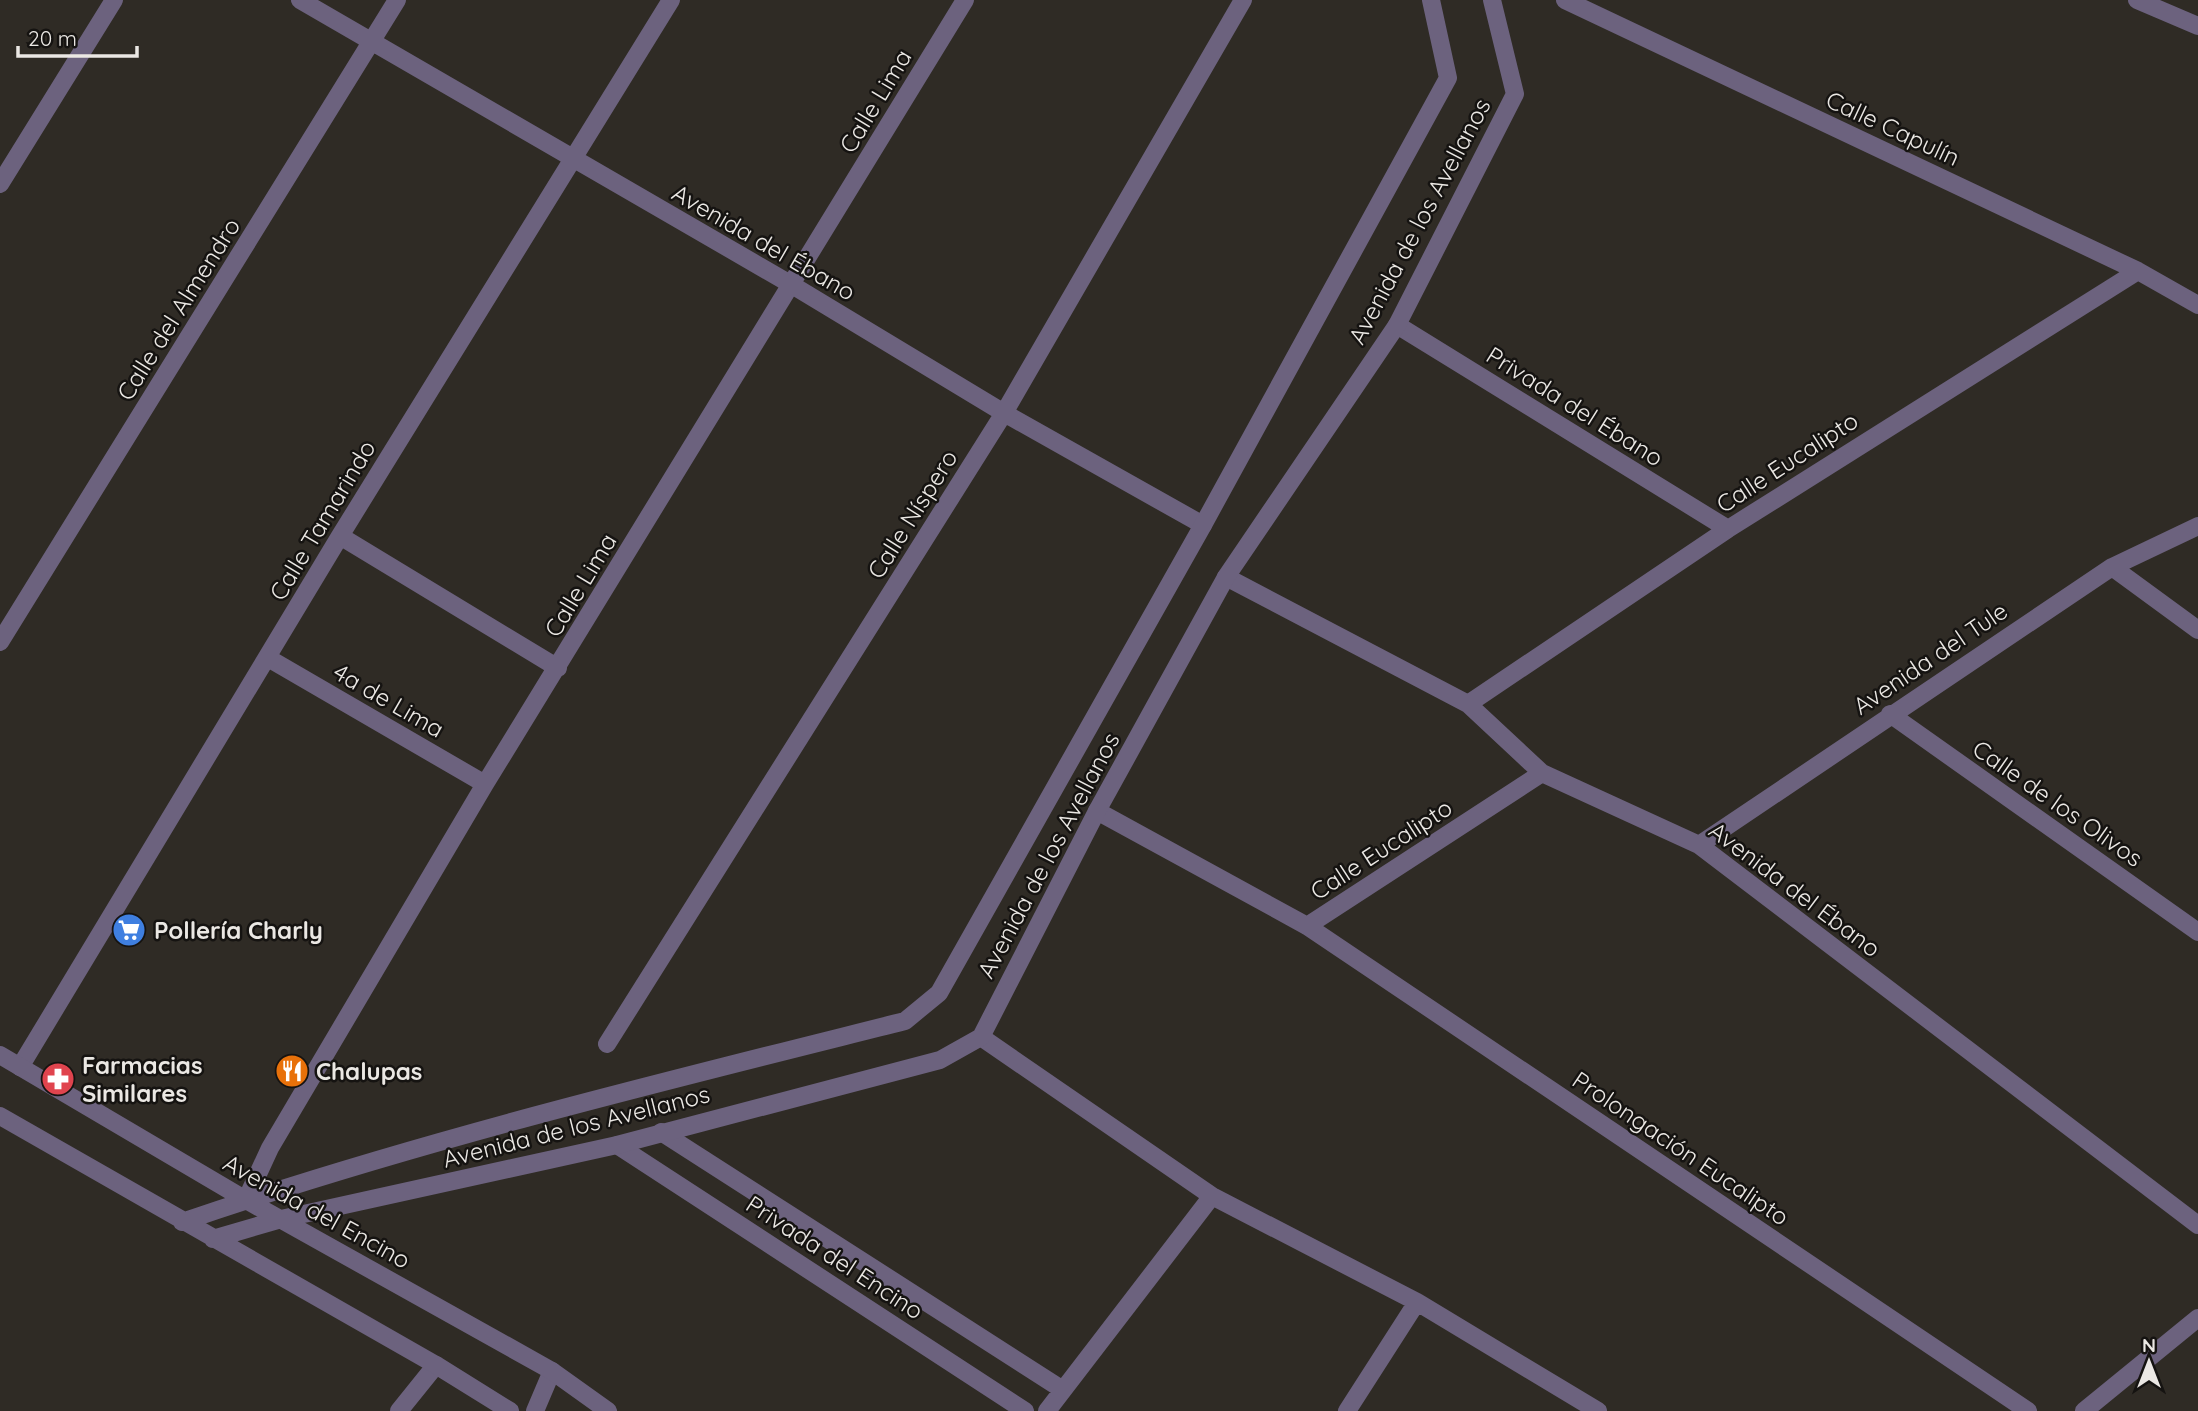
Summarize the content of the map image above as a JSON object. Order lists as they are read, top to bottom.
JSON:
{
  "streets": {
    "street": [
      "Calle Lima",
      "Calle Capulín",
      "Avenida de los Avellanos",
      "Avenida del Ébano",
      "Calle del Almendro",
      "Privada del Ébano",
      "Calle Eucalipto",
      "Calle Níspero",
      "Calle Tamarindo",
      "Avenida del Tule",
      "4a de Lima",
      "Calle de los Olivos",
      "Prolongación Eucalipto",
      "Avenida del Encino",
      "Privada del Encino"
    ]
  },
  "crossings": [
    ["Calle Lima", "Avenida de los Avellanos"],
    ["Calle Lima", "Avenida del Ébano"],
    ["Calle Lima", "4a de Lima"],
    ["Calle Lima", "Avenida del Encino"],
    ["Calle Capulín", "Calle Eucalipto"],
    ["Avenida de los Avellanos", "Avenida del Ébano"],
    ["Avenida de los Avellanos", "Privada del Ébano"],
    ["Avenida de los Avellanos", "Calle Eucalipto"],
    ["Avenida de los Avellanos", "Avenida del Encino"],
    ["Avenida de los Avellanos", "Privada del Encino"],
    ["Avenida del Ébano", "Calle del Almendro"],
    ["Avenida del Ébano", "Calle Eucalipto"],
    ["Avenida del Ébano", "Calle Níspero"],
    ["Avenida del Ébano", "Calle Tamarindo"],
    ["Avenida del Ébano", "Avenida del Tule"],
    ["Privada del Ébano", "Calle Eucalipto"],
    ["Calle Eucalipto", "Prolongación Eucalipto"],
    ["Calle Tamarindo", "4a de Lima"],
    ["Calle Tamarindo", "Avenida del Encino"],
    ["Avenida del Tule", "Calle de los Olivos"]
  ],
  "places": {
    "supermarket": ["Pollería Charly"],
    "restaurant": ["Chalupas"],
    "pharmacy": ["Farmacias Similares"]
  },
  "scale_bar": "20 m",
  "north": "top"
}
